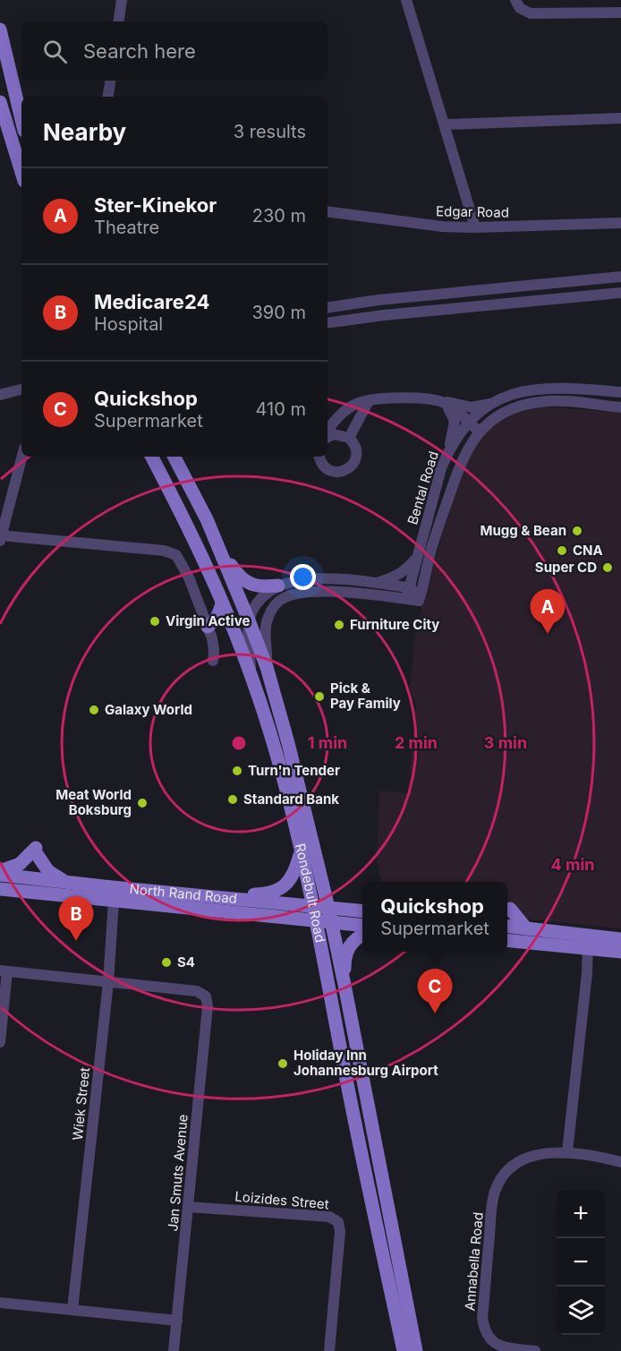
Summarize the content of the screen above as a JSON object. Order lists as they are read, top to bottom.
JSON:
{
  "streets": {
    "main road": ["Rondebult Road", "North Rand Road"],
    "street": [
      "Edgar Road",
      "Bental Road",
      "Wiek Street",
      "Jan Smuts Avenue",
      "Loizides Street",
      "Annabella Road"
    ]
  },
  "crossings": [
    ["Rondebult Road", "North Rand Road"],
    ["North Rand Road", "Wiek Street"],
    ["Wiek Street", "Jan Smuts Avenue"],
    ["Jan Smuts Avenue", "Loizides Street"]
  ],
  "places": [
    "Mugg & Bean",
    "CNA",
    "Super CD",
    "Virgin Active",
    "Furniture City",
    "Pick & Pay Family",
    "Galaxy World",
    "Turn'n Tender",
    "Standard Bank",
    "Meat World Boksburg",
    "S4",
    "Holiday Inn Johannesburg Airport"
  ],
  "page": {
    "search": "Search here",
    "heading": ["Nearby", "3 results"],
    "list": [
      {
        "mark": "A",
        "name": "Ster-Kinekor",
        "note": "Theatre",
        "value": "230 m"
      },
      {
        "mark": "B",
        "name": "Medicare24",
        "note": "Hospital",
        "value": "390 m"
      },
      {
        "mark": "C",
        "name": "Quickshop",
        "note": "Supermarket",
        "value": "410 m"
      }
    ],
    "pins": ["A", "B", "C"],
    "popup": ["Quickshop", "Supermarket"],
    "map_buttons": ["+", "−"]
  },
  "rings": [
    "1 min",
    "2 min",
    "3 min",
    "4 min"
  ]
}
